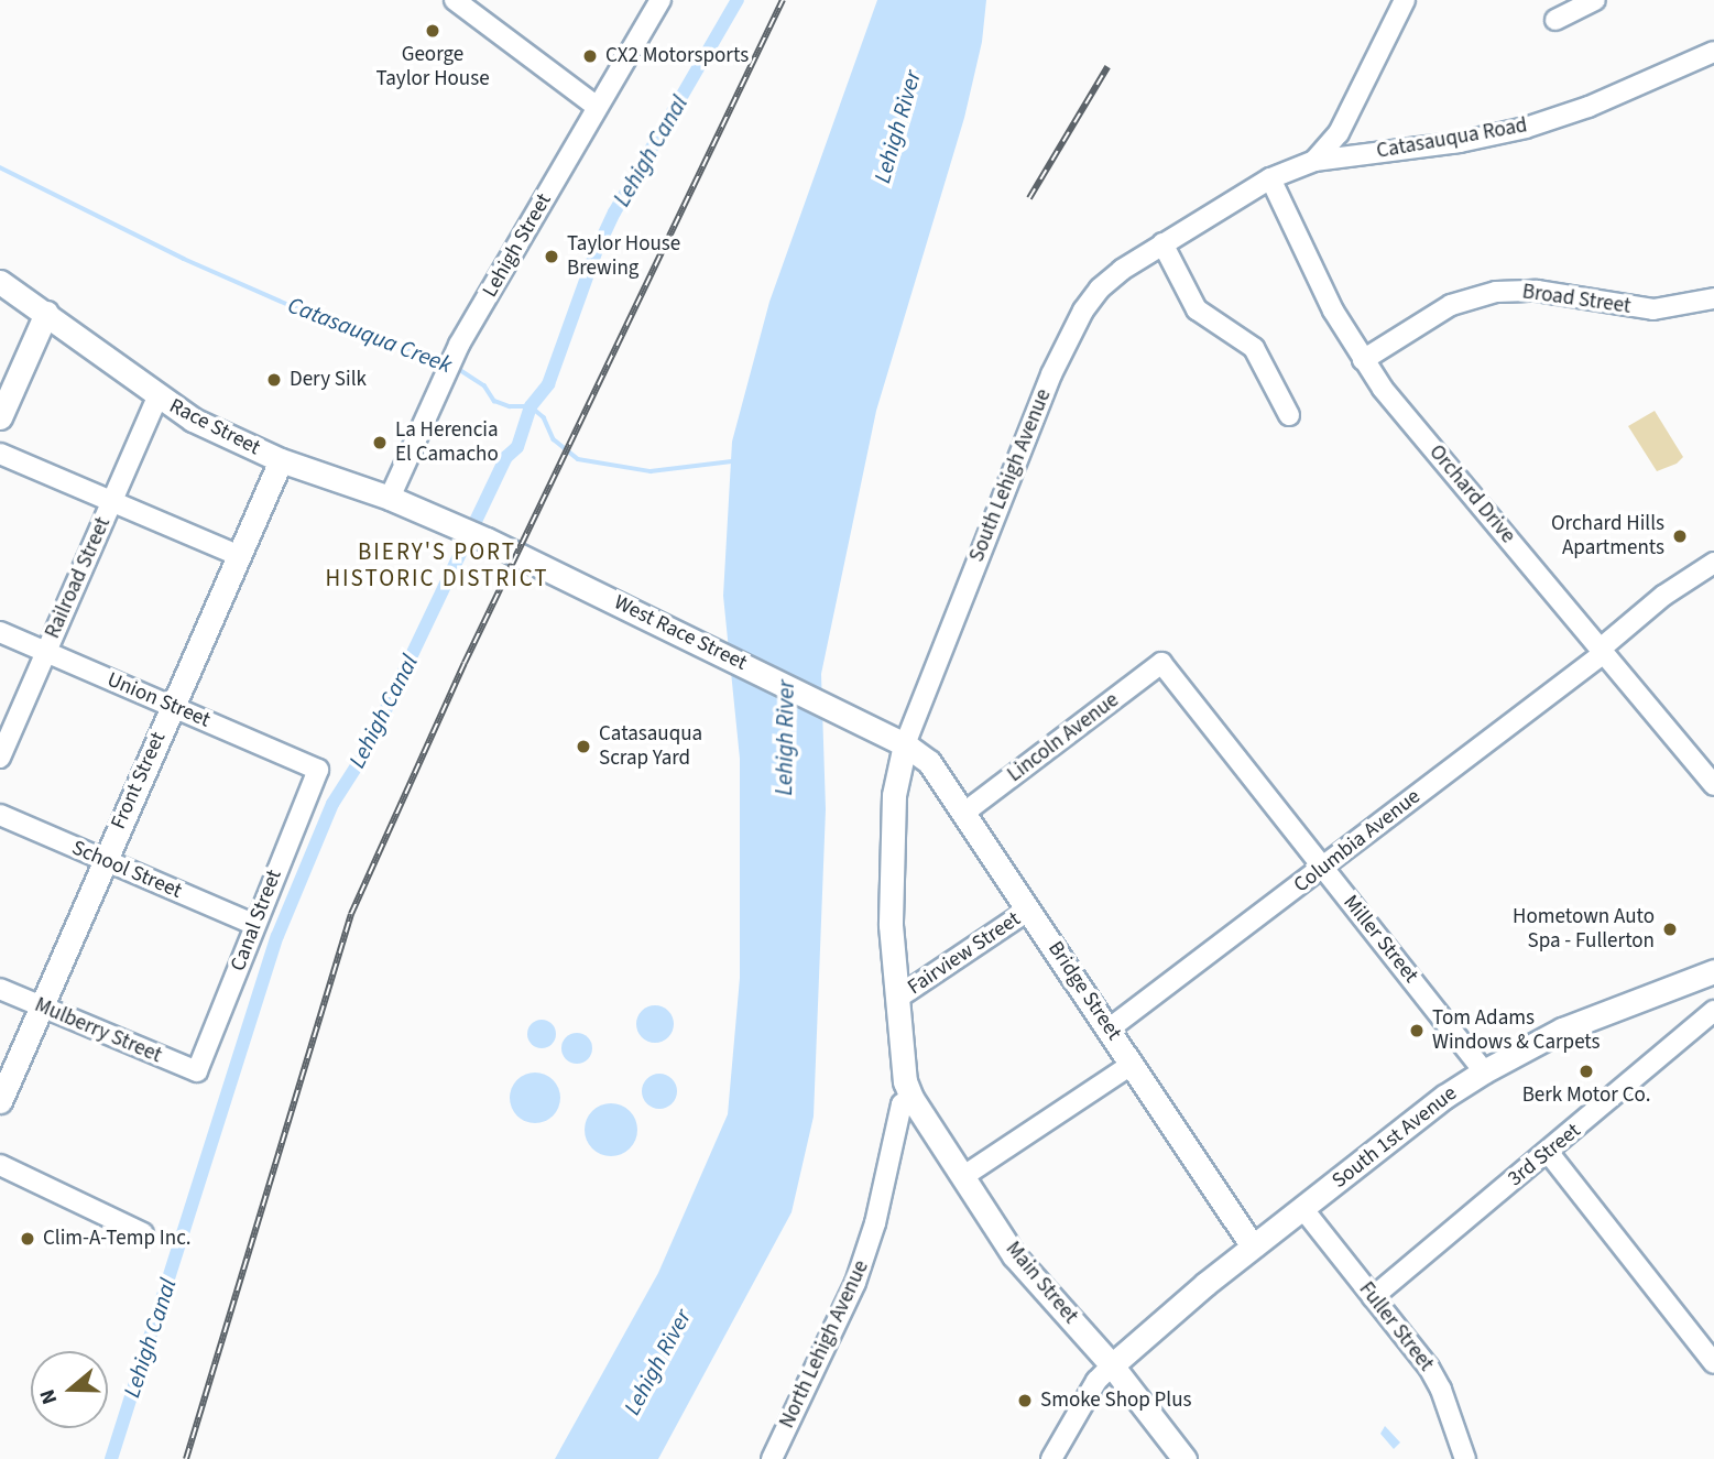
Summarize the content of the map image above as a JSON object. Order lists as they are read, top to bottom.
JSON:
{
  "streets": {
    "main road": [
      "Race Street",
      "South Lehigh Avenue",
      "West Race Street",
      "Front Street",
      "Bridge Street",
      "South 1st Avenue",
      "Main Street"
    ],
    "street": [
      "Catasauqua Road",
      "Lehigh Street",
      "Broad Street",
      "Orchard Drive",
      "Railroad Street",
      "Union Street",
      "Lincoln Avenue",
      "Columbia Avenue",
      "School Street",
      "Canal Street",
      "Miller Street",
      "Fairview Street",
      "Mulberry Street",
      "3rd Street",
      "Fuller Street",
      "North Lehigh Avenue"
    ]
  },
  "crossings": [
    ["Catasauqua Road", "South Lehigh Avenue"],
    ["Lehigh Street", "Race Street"],
    ["Broad Street", "Orchard Drive"],
    ["Race Street", "Railroad Street"],
    ["Race Street", "West Race Street"],
    ["Race Street", "Front Street"],
    ["South Lehigh Avenue", "Orchard Drive"],
    ["South Lehigh Avenue", "West Race Street"],
    ["South Lehigh Avenue", "Fairview Street"],
    ["South Lehigh Avenue", "Bridge Street"],
    ["South Lehigh Avenue", "Main Street"],
    ["South Lehigh Avenue", "North Lehigh Avenue"],
    ["Orchard Drive", "Columbia Avenue"],
    ["Railroad Street", "Union Street"],
    ["West Race Street", "Bridge Street"],
    ["Union Street", "Front Street"],
    ["Union Street", "Canal Street"],
    ["Lincoln Avenue", "Miller Street"],
    ["Lincoln Avenue", "Bridge Street"],
    ["Front Street", "School Street"],
    ["Front Street", "Mulberry Street"],
    ["Columbia Avenue", "Miller Street"],
    ["Columbia Avenue", "Bridge Street"],
    ["School Street", "Canal Street"],
    ["Canal Street", "Mulberry Street"],
    ["Miller Street", "South 1st Avenue"],
    ["Fairview Street", "Bridge Street"],
    ["Bridge Street", "South 1st Avenue"],
    ["South 1st Avenue", "Main Street"],
    ["South 1st Avenue", "Fuller Street"],
    ["3rd Street", "Fuller Street"],
    ["Main Street", "North Lehigh Avenue"]
  ],
  "districts": ["BIERY'S PORT HISTORIC DISTRICT"],
  "water": ["Lehigh River", "Lehigh Canal", "Catasauqua Creek"],
  "places": [
    "George Taylor House",
    "CX2 Motorsports",
    "Taylor House Brewing",
    "Dery Silk",
    "La Herencia El Camacho",
    "Orchard Hills Apartments",
    "Catasauqua Scrap Yard",
    "Hometown Auto Spa - Fullerton",
    "Tom Adams Windows & Carpets",
    "Berk Motor Co.",
    "Clim-A-Temp Inc.",
    "Smoke Shop Plus"
  ],
  "north": "left"
}
